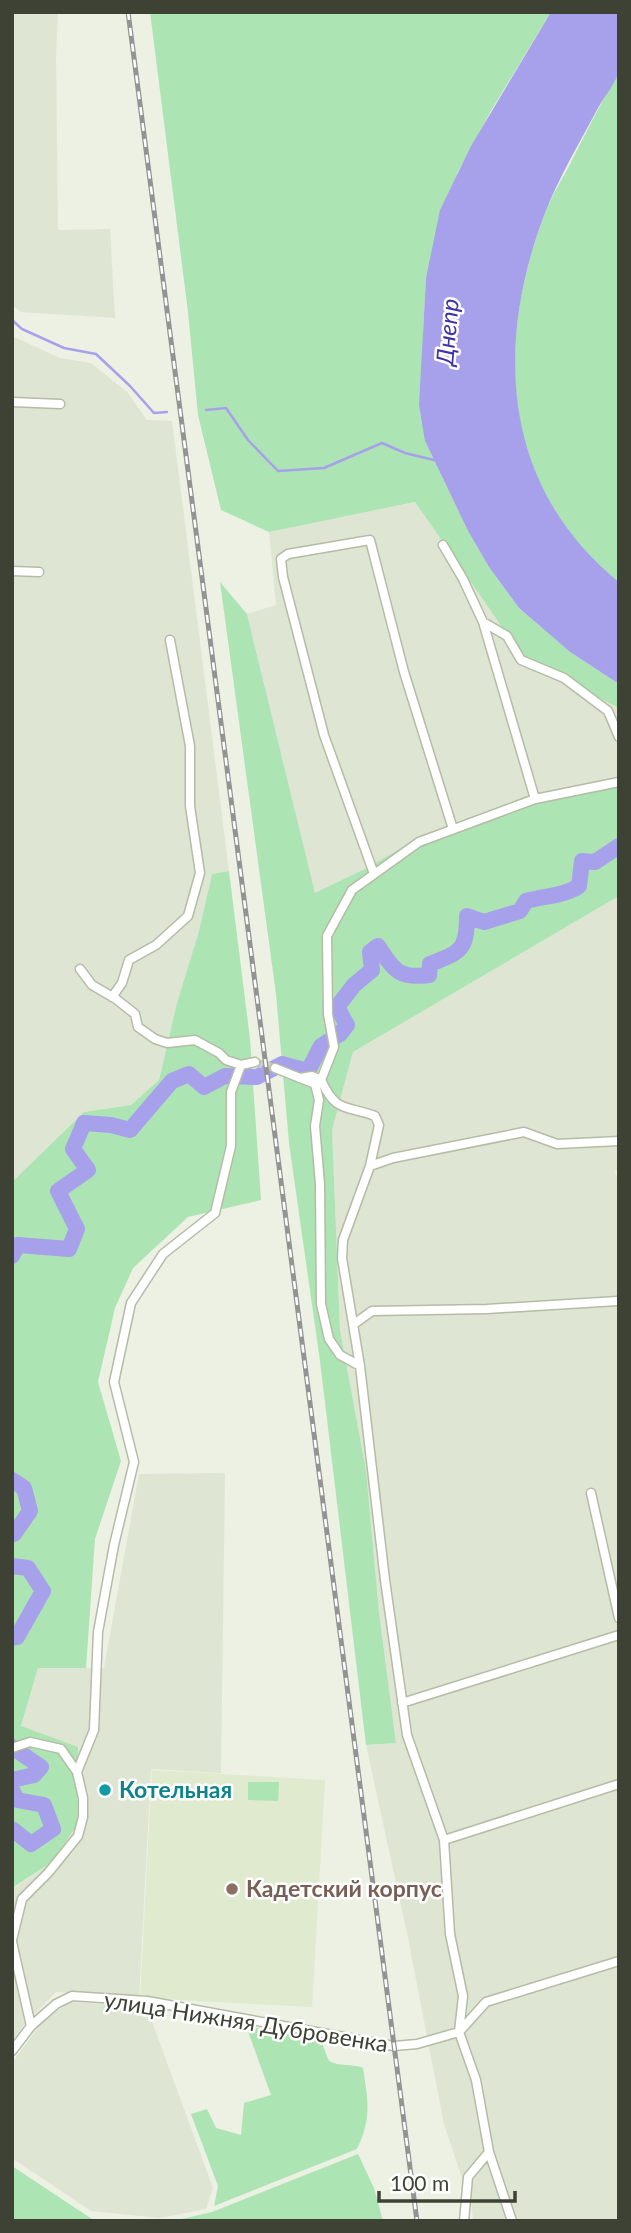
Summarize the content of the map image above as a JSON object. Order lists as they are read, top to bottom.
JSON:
{
  "streets": {
    "street": ["улица Нижняя Дубровенка"]
  },
  "water": ["Днепр"],
  "places": ["Котельная", "Кадетский корпус"],
  "scale_bar": "100 m"
}
